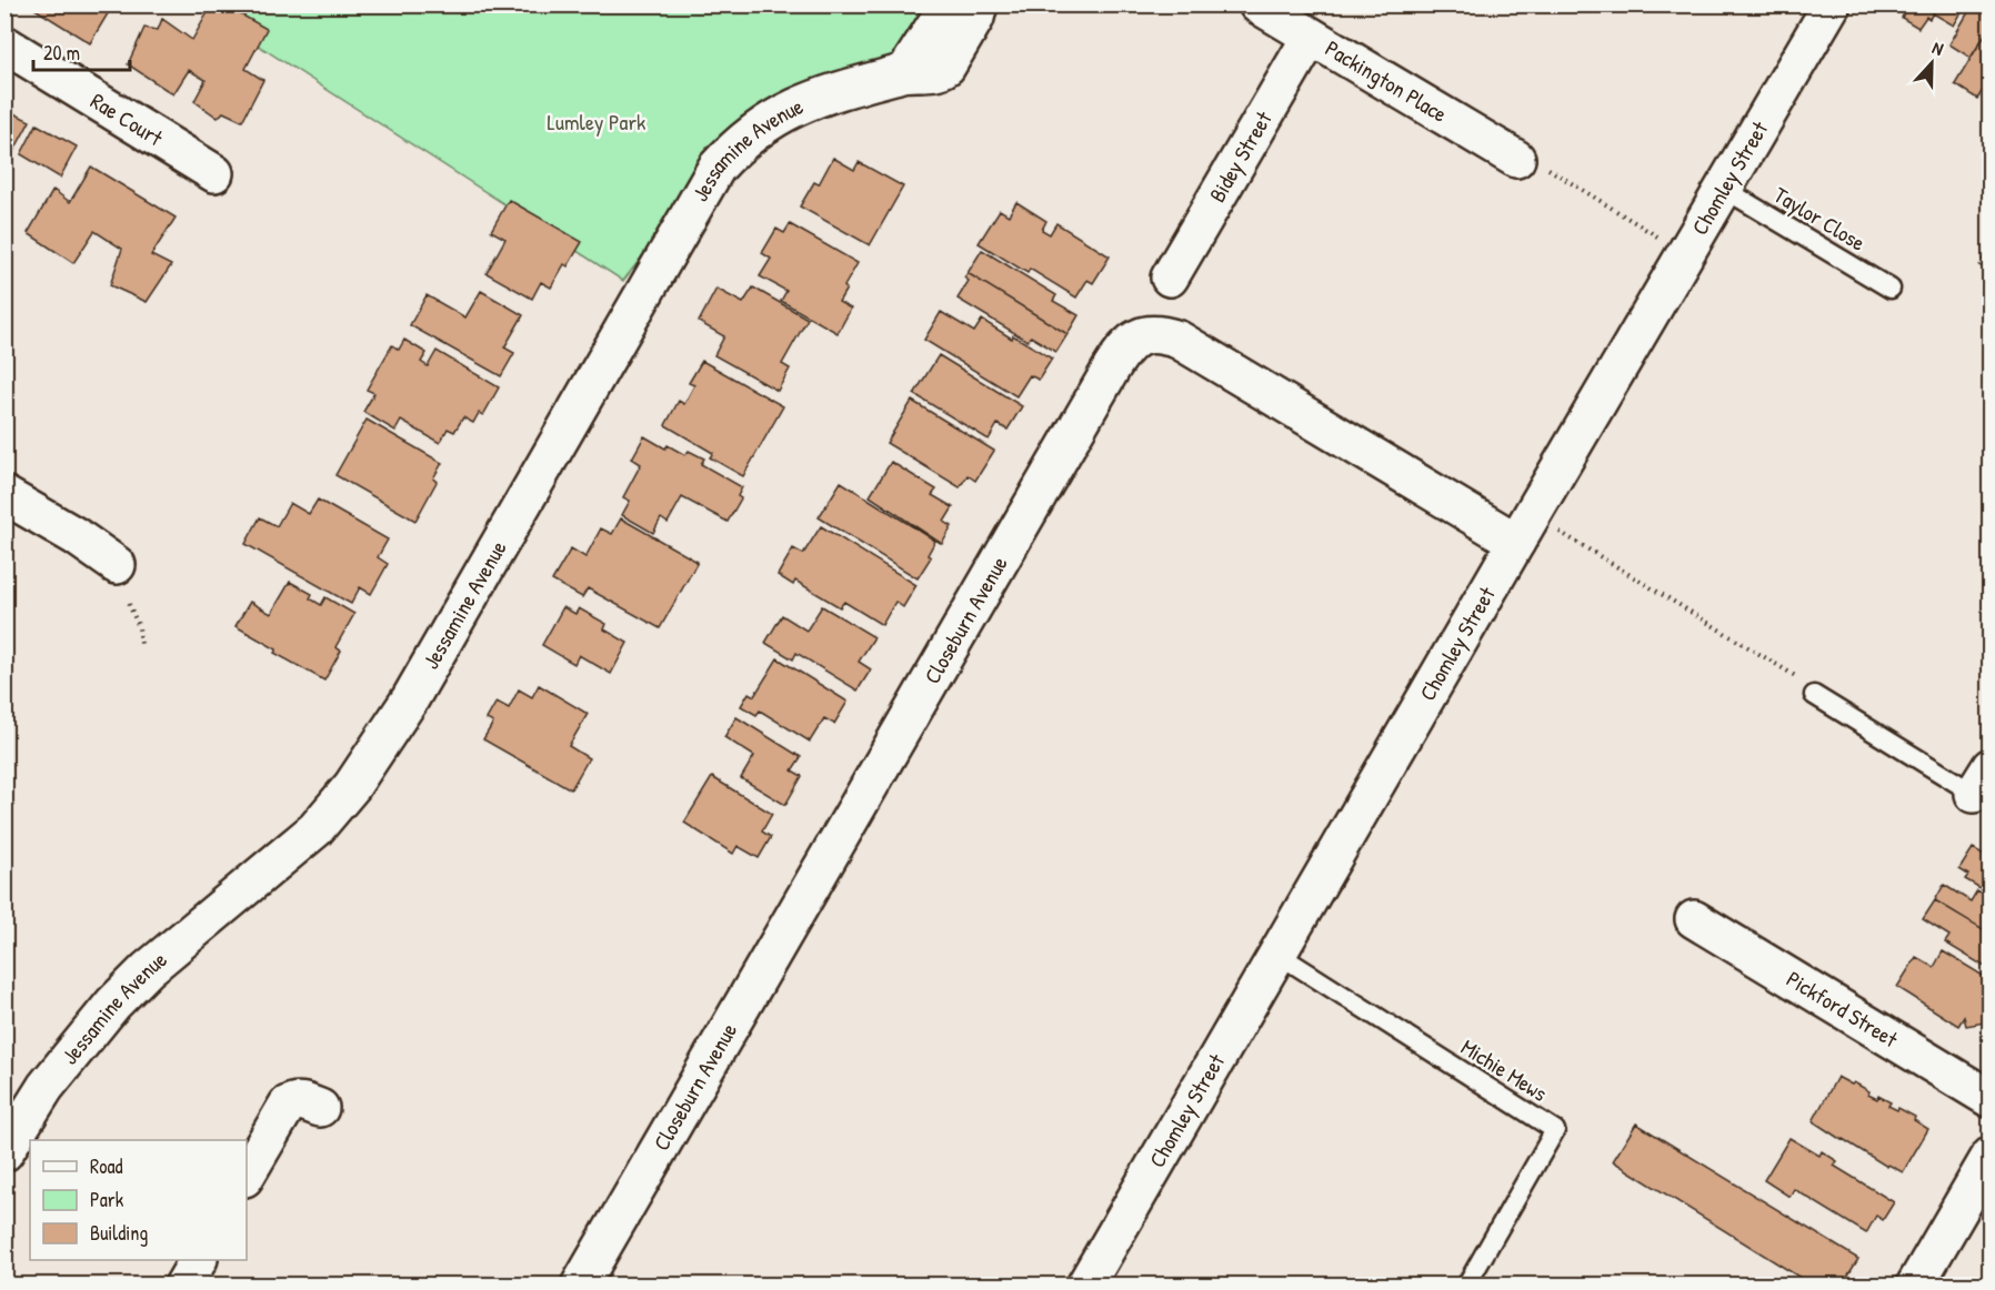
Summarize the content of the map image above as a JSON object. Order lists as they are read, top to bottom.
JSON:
{
  "streets": {
    "street": [
      "Packington Place",
      "Rae Court",
      "Jessamine Avenue",
      "Bidey Street",
      "Chomley Street",
      "Closeburn Avenue",
      "Pickford Street"
    ],
    "lane": ["Taylor Close", "Michie Mews"]
  },
  "crossings": [
    ["Packington Place", "Bidey Street"],
    ["Chomley Street", "Taylor Close"],
    ["Chomley Street", "Closeburn Avenue"],
    ["Chomley Street", "Michie Mews"]
  ],
  "parks": ["Lumley Park"],
  "legend": ["Road", "Park", "Building"],
  "scale_bar": "20 m",
  "north": "top"
}
